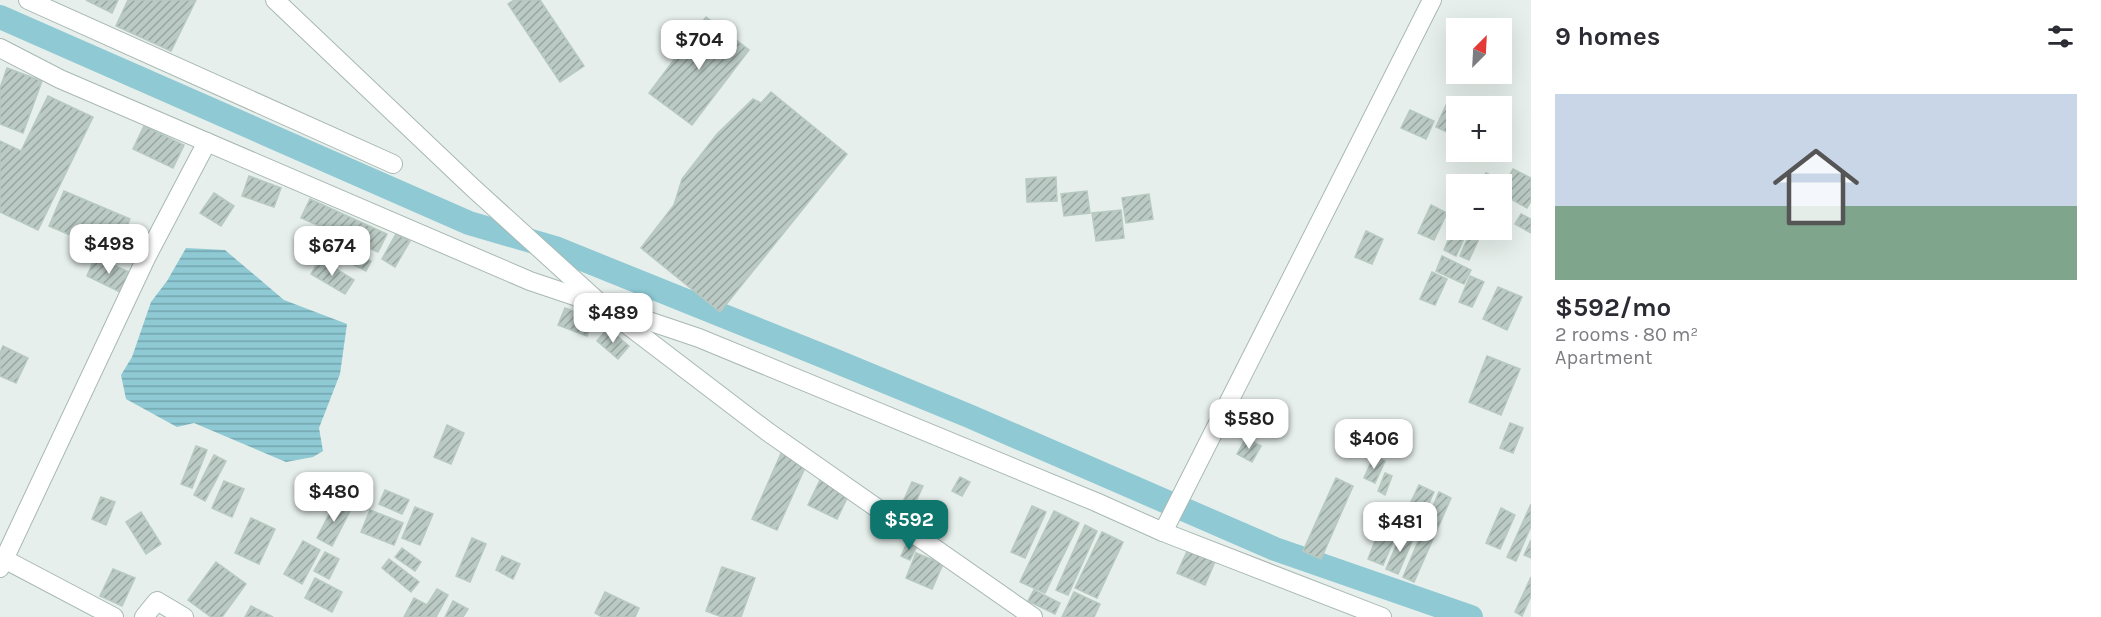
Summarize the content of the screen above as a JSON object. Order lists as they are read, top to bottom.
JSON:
{
  "north": "top right",
  "page": {
    "heading": "9 homes",
    "map_buttons": ["+", "−"],
    "price": [
      "$704",
      "$498",
      "$674",
      "$489",
      "$580",
      "$406",
      "$480",
      "$592",
      "$481"
    ],
    "list": [
      {
        "name": "$592/mo",
        "note": "2 rooms · 80 m² · Apartment"
      }
    ]
  }
}
